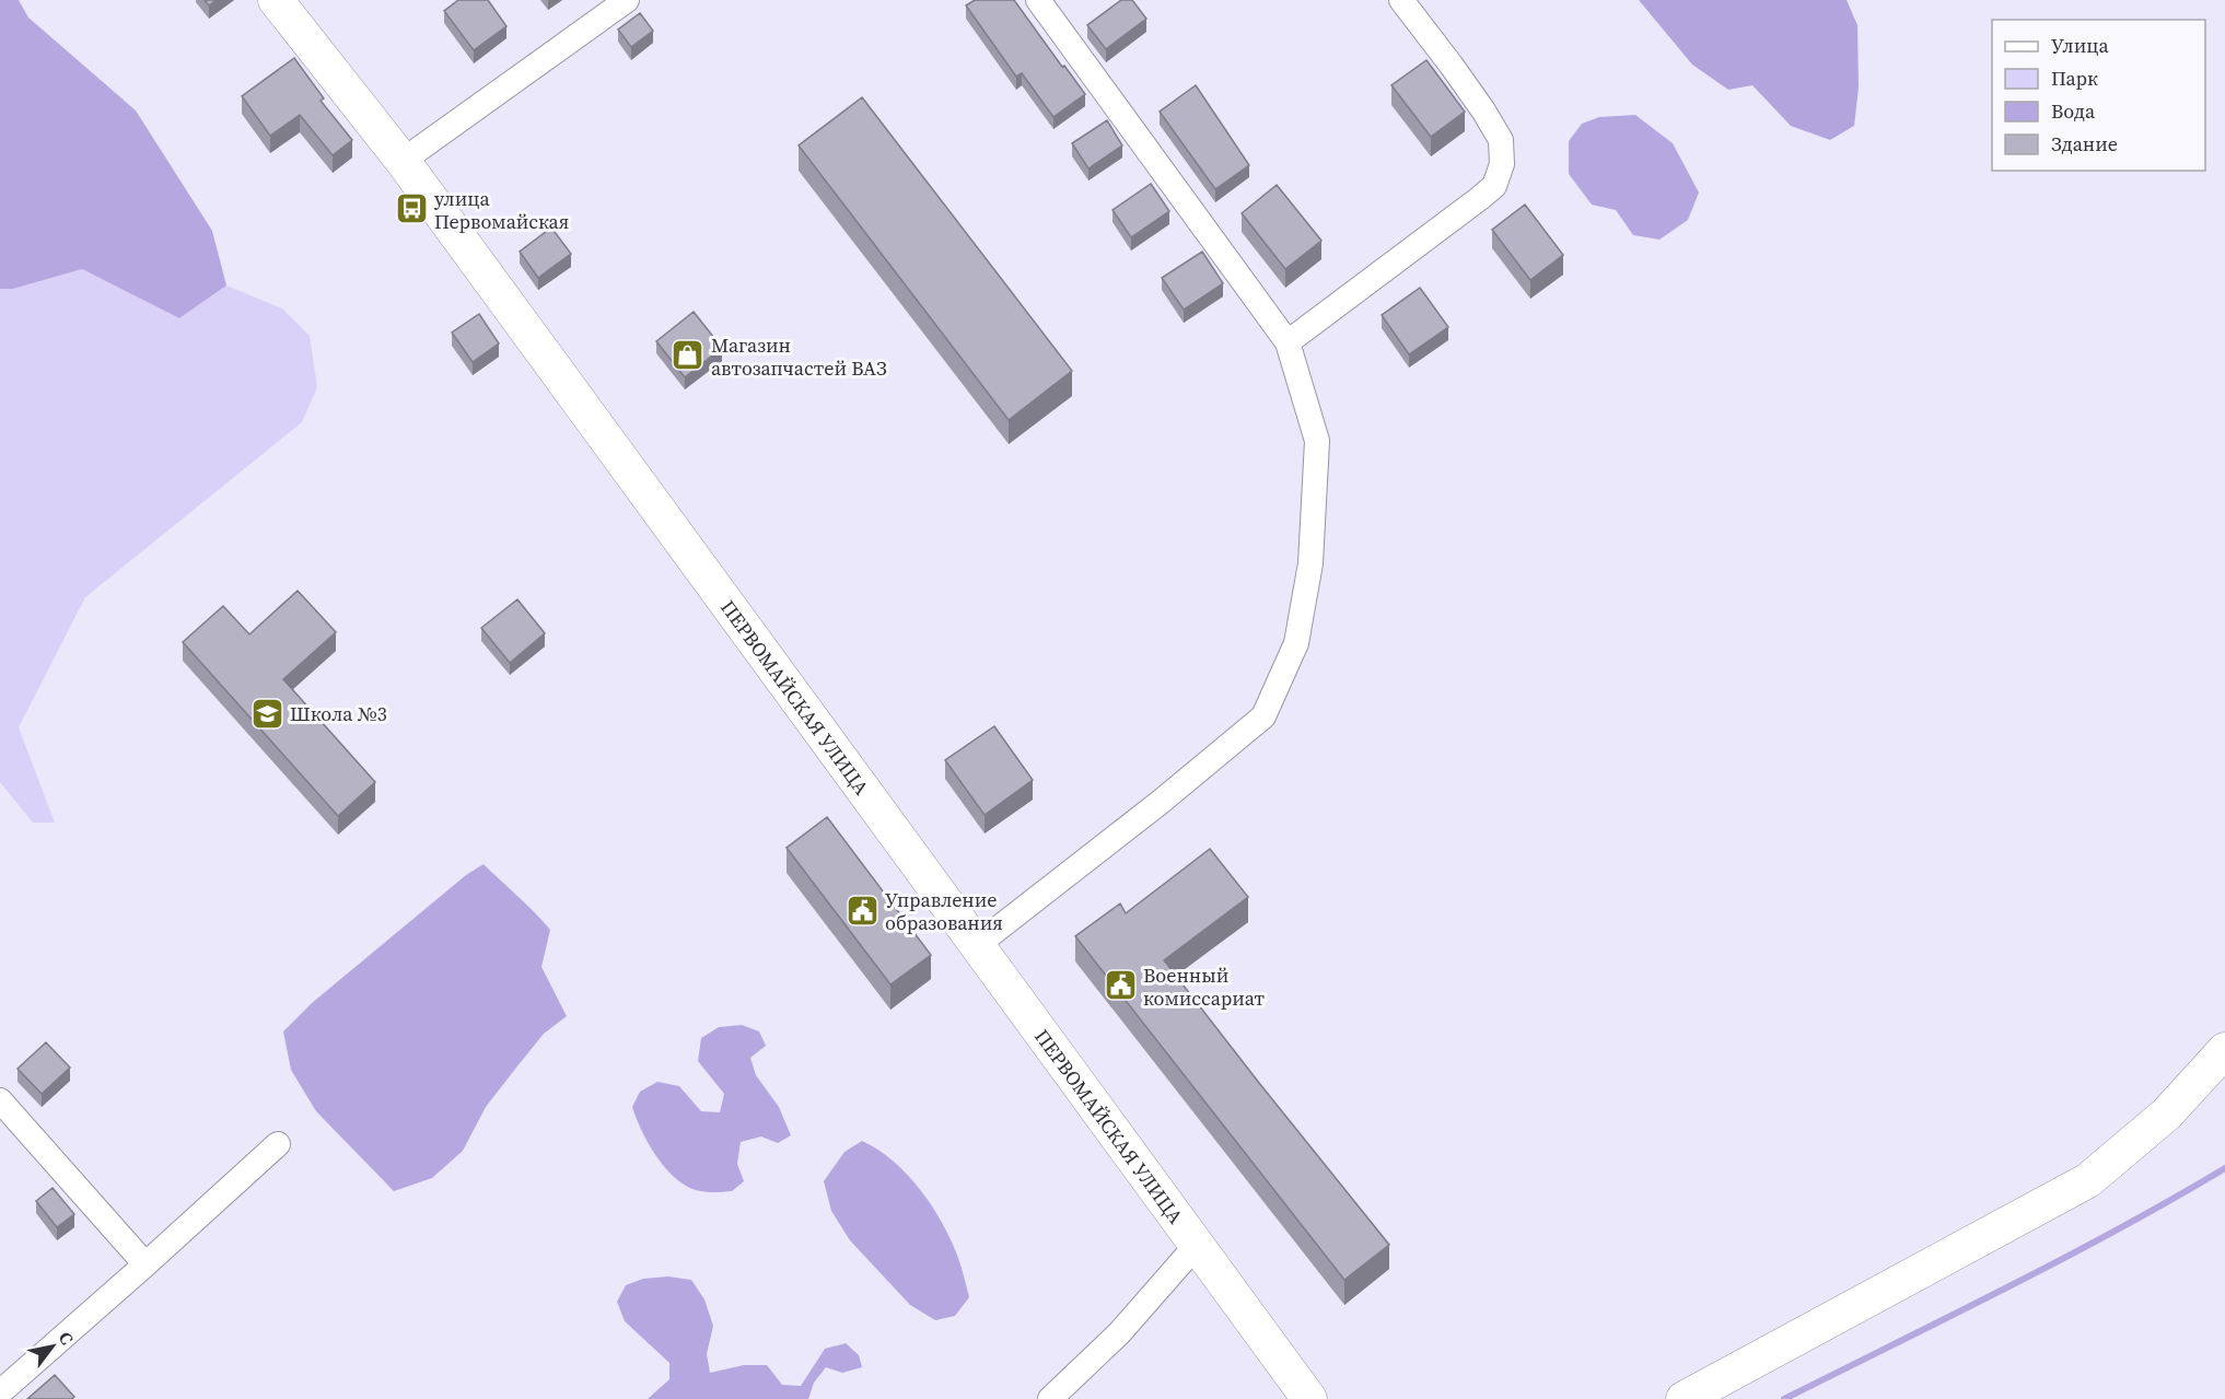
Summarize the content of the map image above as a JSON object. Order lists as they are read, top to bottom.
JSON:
{
  "streets": {
    "street": ["ПЕРВОМАЙСКАЯ УЛИЦА"]
  },
  "places": {
    "bus stop": ["улица Первомайская"],
    "shop": ["Магазин автозапчастей ВАЗ"],
    "school or university": ["Школа №3"],
    "public building": ["Управление образования", "Военный комиссариат"]
  },
  "legend": [
    "Улица",
    "Парк",
    "Вода",
    "Здание"
  ],
  "north": "top right"
}
